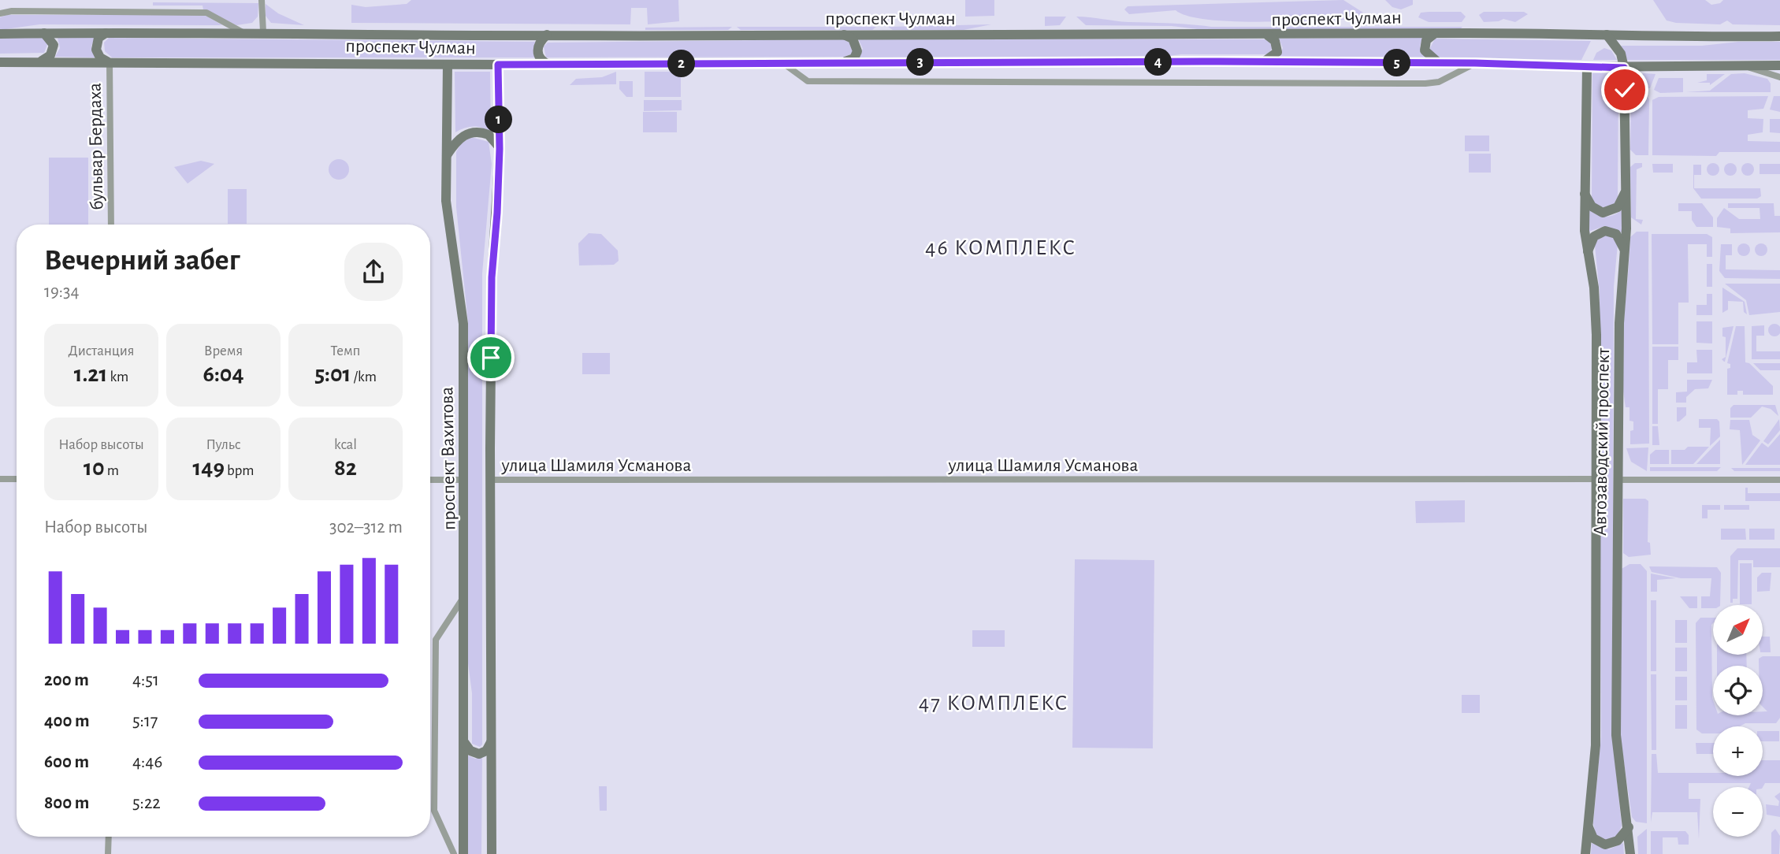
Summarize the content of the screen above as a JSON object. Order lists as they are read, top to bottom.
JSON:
{
  "streets": {
    "main road": ["проспект Чулман", "Автозаводский проспект", "проспект Вахитова"],
    "street": ["бульвар Бердаха", "улица Шамиля Усманова"]
  },
  "crossings": [
    ["проспект Чулман", "бульвар Бердаха"],
    ["проспект Чулман", "Автозаводский проспект"],
    ["проспект Чулман", "проспект Вахитова"],
    ["Автозаводский проспект", "улица Шамиля Усманова"]
  ],
  "districts": ["46 КОМПЛЕКС", "47 КОМПЛЕКС"],
  "north": "top right",
  "page": {
    "pins": [
      "3",
      "4",
      "5",
      "2",
      "1"
    ],
    "heading": ["Вечерний забег", "19:34"],
    "stats": [
      ["Дистанция", "1.21 km"],
      ["Время", "6:04"],
      ["Темп", "5:01 /km"],
      ["Набор высоты", "10 m"],
      ["Пульс", "149 bpm"],
      ["kcal", "82"]
    ],
    "chart": ["Набор высоты", "302–312 m"],
    "map_buttons": ["+", "−"],
    "list": [
      {
        "name": "200 m",
        "note": "4:51"
      },
      {
        "name": "400 m",
        "note": "5:17"
      },
      {
        "name": "600 m",
        "note": "4:46"
      },
      {
        "name": "800 m",
        "note": "5:22"
      }
    ]
  }
}
